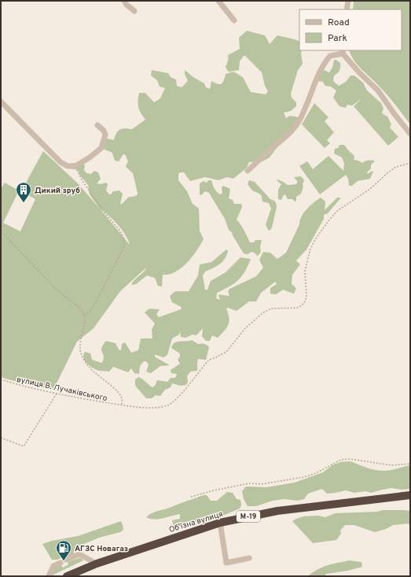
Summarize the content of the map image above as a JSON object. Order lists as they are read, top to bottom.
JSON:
{
  "streets": {
    "highway": ["М-19", "Обʼїзна вулиця"],
    "path": ["вулиця В. Лучаківського"]
  },
  "places": {
    "building": ["Дикий зруб"],
    "fuel station": ["АГЗС Новагаз"]
  },
  "legend": ["Road", "Park"]
}
